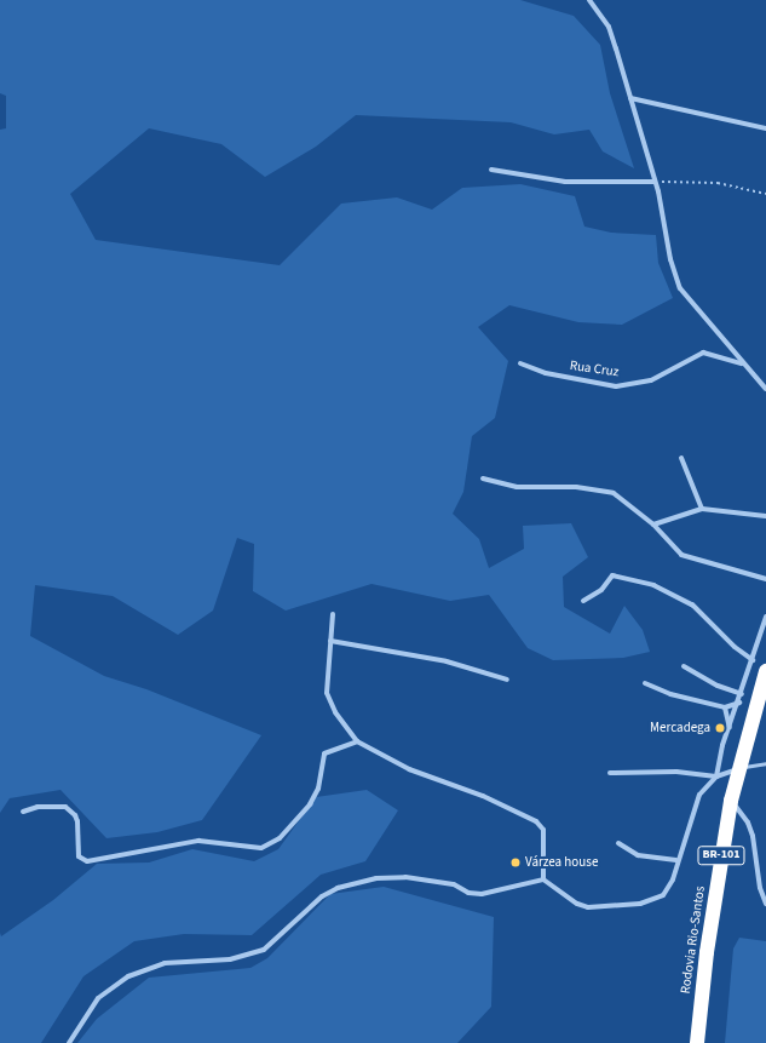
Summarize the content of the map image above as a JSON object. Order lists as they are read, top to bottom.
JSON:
{
  "streets": {
    "highway": ["BR-101", "Rodovia Rio-Santos"],
    "street": ["Rua Cruz"]
  },
  "places": ["Mercadega", "Várzea house"]
}
